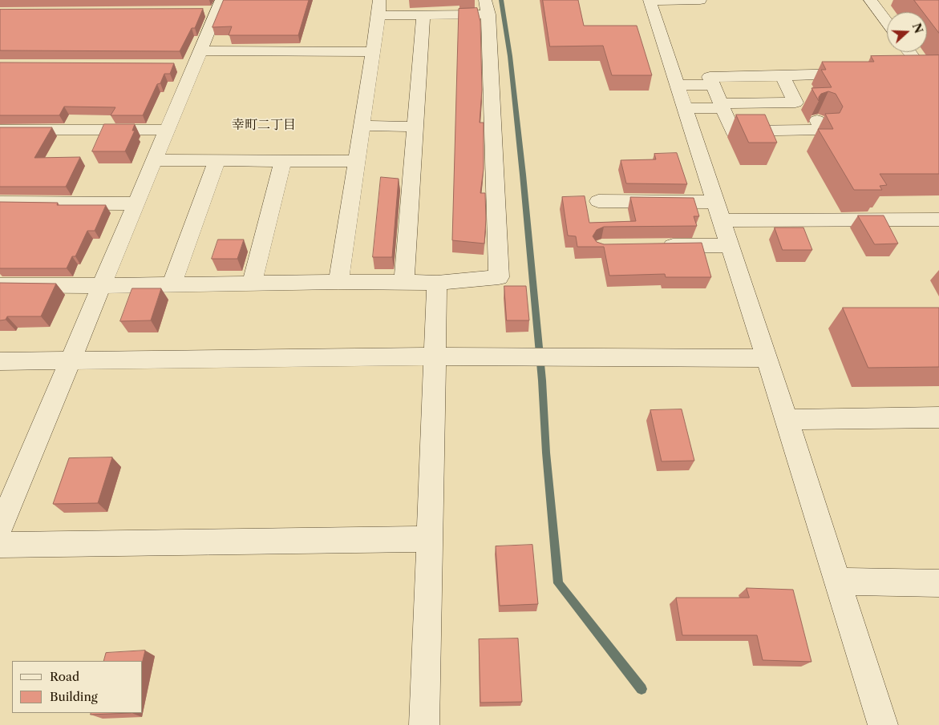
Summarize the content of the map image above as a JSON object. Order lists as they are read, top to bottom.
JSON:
{
  "districts": ["幸町二丁目"],
  "legend": ["Road", "Building"],
  "north": "right"
}
